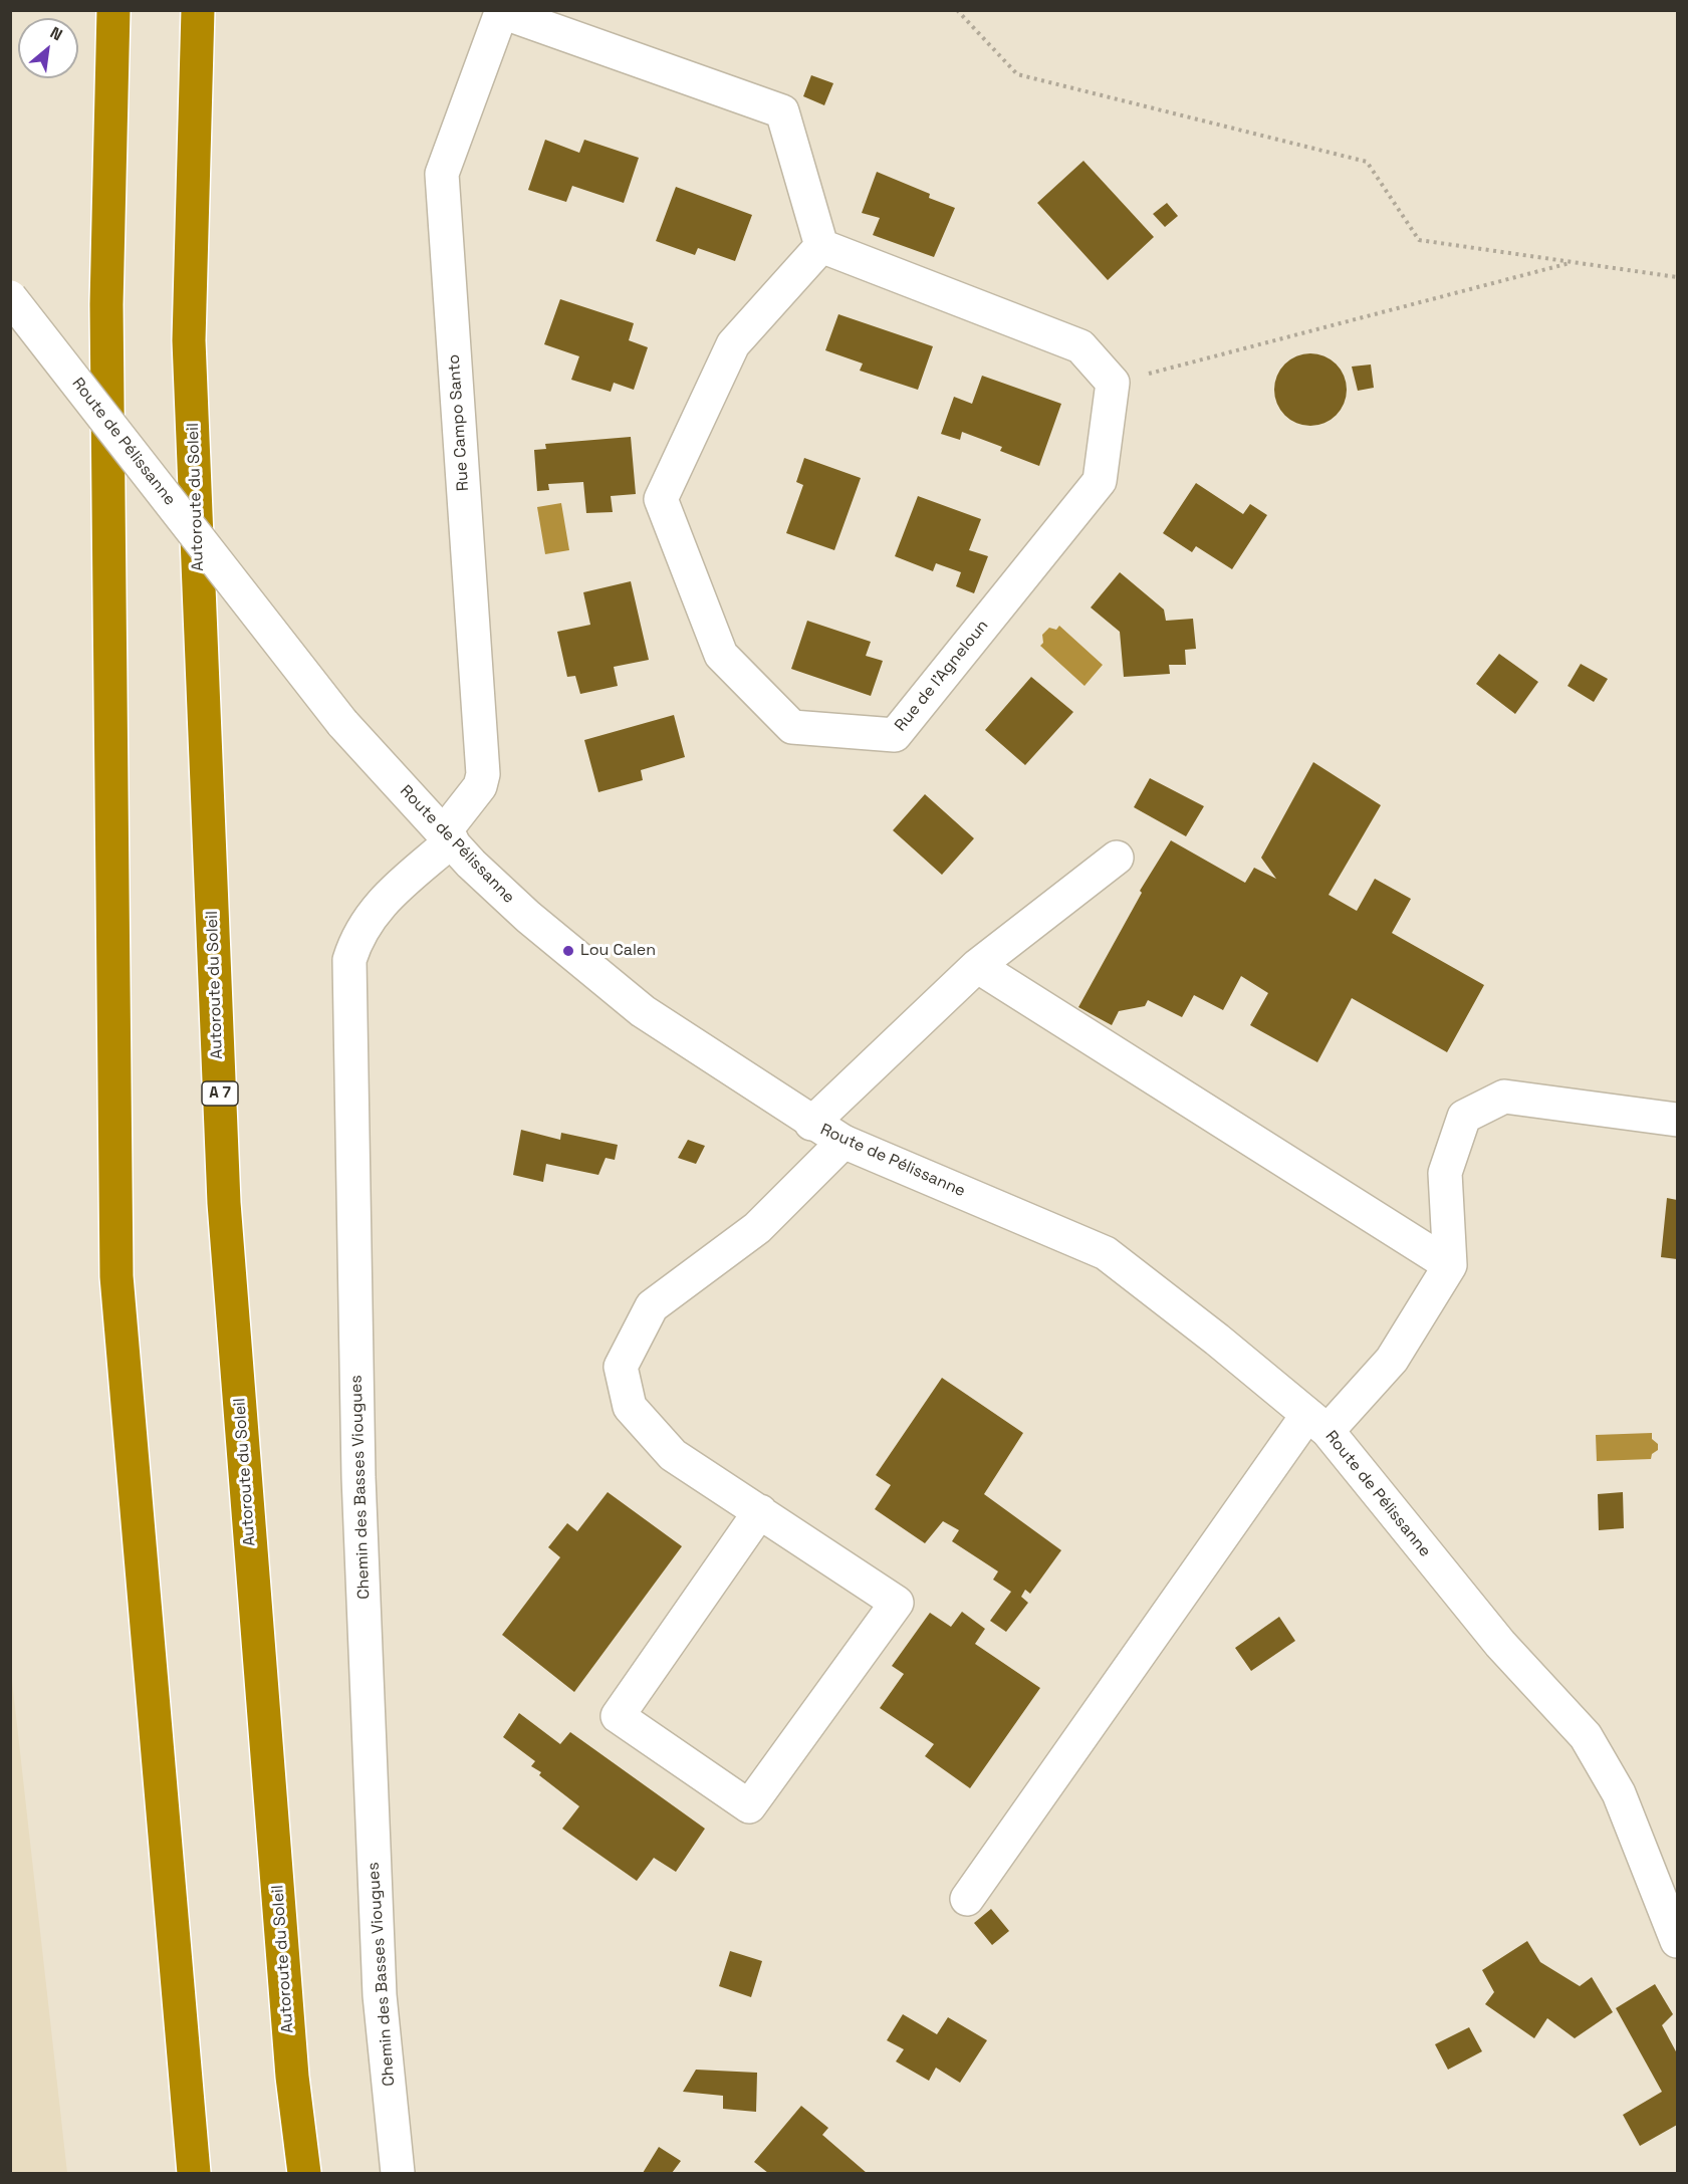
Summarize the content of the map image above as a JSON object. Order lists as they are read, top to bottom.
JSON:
{
  "streets": {
    "highway": ["Autoroute du Soleil", "A 7"],
    "street": [
      "Rue Campo Santo",
      "Route de Pélissanne",
      "Rue de l'Agneloun",
      "Chemin des Basses Viougues"
    ]
  },
  "crossings": [
    ["Rue Campo Santo", "Route de Pélissanne"],
    ["Rue Campo Santo", "Chemin des Basses Viougues"],
    ["Route de Pélissanne", "Chemin des Basses Viougues"]
  ],
  "places": ["Lou Calen"],
  "north": "top right"
}
